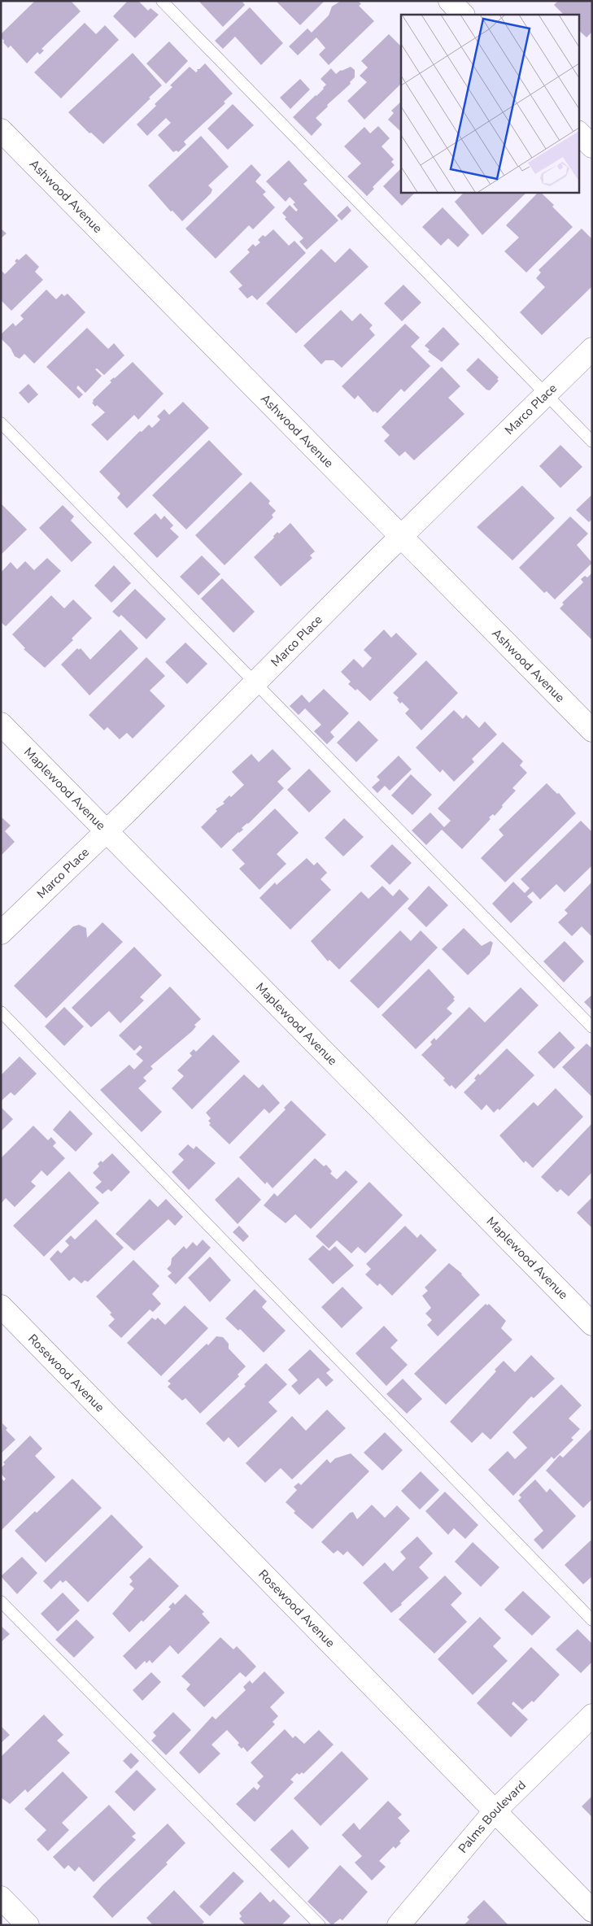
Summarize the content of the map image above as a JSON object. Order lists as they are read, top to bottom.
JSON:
{
  "streets": {
    "street": [
      "Ashwood Avenue",
      "Marco Place",
      "Maplewood Avenue",
      "Rosewood Avenue",
      "Palms Boulevard"
    ]
  },
  "crossings": [
    ["Ashwood Avenue", "Marco Place"],
    ["Marco Place", "Maplewood Avenue"],
    ["Rosewood Avenue", "Palms Boulevard"]
  ]
}
